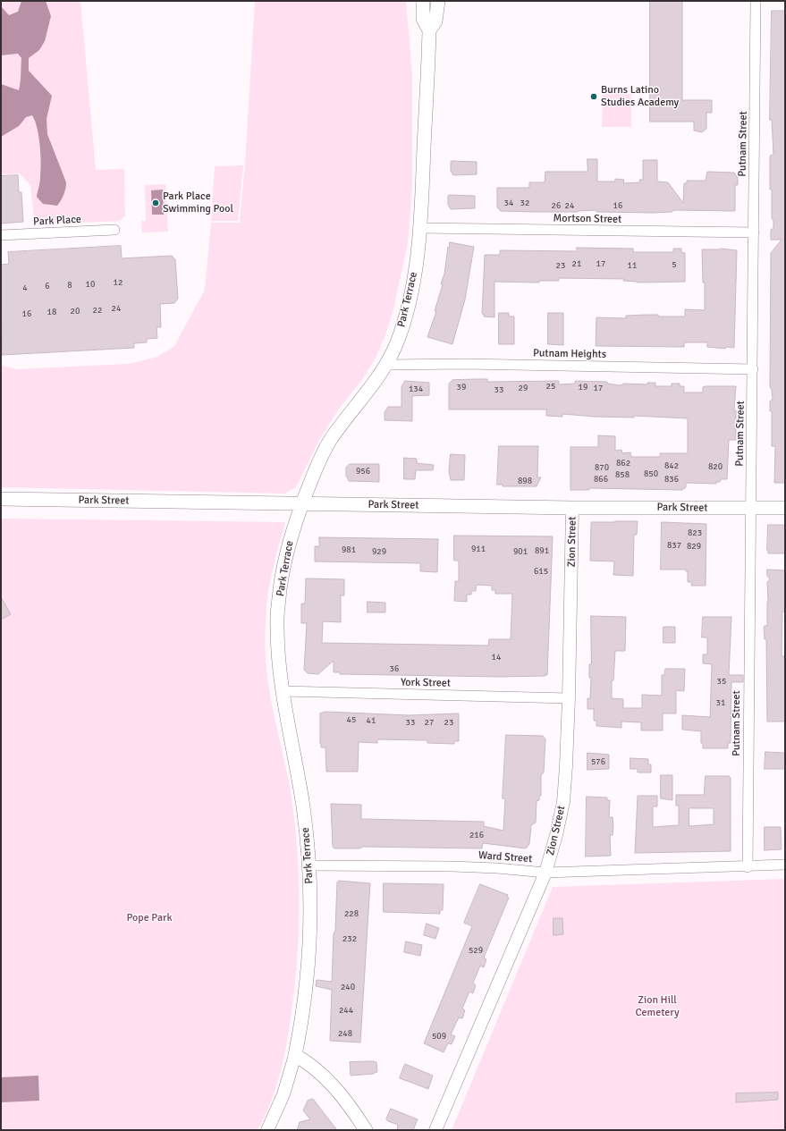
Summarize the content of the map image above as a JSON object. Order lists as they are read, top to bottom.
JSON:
{
  "streets": {
    "main road": ["Park Terrace", "Park Street"],
    "street": [
      "Putnam Street",
      "Mortson Street",
      "Park Place",
      "Putnam Heights",
      "Zion Street",
      "York Street",
      "Ward Street"
    ]
  },
  "crossings": [
    ["Putnam Street", "Mortson Street"],
    ["Putnam Street", "Putnam Heights"],
    ["Putnam Street", "Park Street"],
    ["Putnam Street", "Ward Street"],
    ["Mortson Street", "Park Terrace"],
    ["Park Terrace", "Putnam Heights"],
    ["Park Terrace", "Park Street"],
    ["Park Terrace", "York Street"],
    ["Park Terrace", "Ward Street"],
    ["Park Street", "Zion Street"],
    ["Zion Street", "York Street"],
    ["Zion Street", "Ward Street"]
  ],
  "parks": ["Pope Park", "Zion Hill Cemetery"],
  "places": ["Burns Latino Studies Academy", "Park Place Swimming Pool"],
  "house_numbers": [
    "34",
    "32",
    "26",
    "24",
    "16",
    "21",
    "17",
    "5",
    "23",
    "11",
    "12",
    "10",
    "8",
    "6",
    "4",
    "24",
    "22",
    "20",
    "18",
    "16",
    "25",
    "39",
    "19",
    "29",
    "17",
    "134",
    "33",
    "862",
    "842",
    "820",
    "870",
    "956",
    "850",
    "858",
    "866",
    "836",
    "898",
    "823",
    "837",
    "829",
    "911",
    "981",
    "891",
    "929",
    "901",
    "615",
    "14",
    "36",
    "35",
    "31",
    "45",
    "41",
    "33",
    "27",
    "23",
    "576",
    "216",
    "228",
    "232",
    "529",
    "240",
    "244",
    "248",
    "509"
  ]
}
